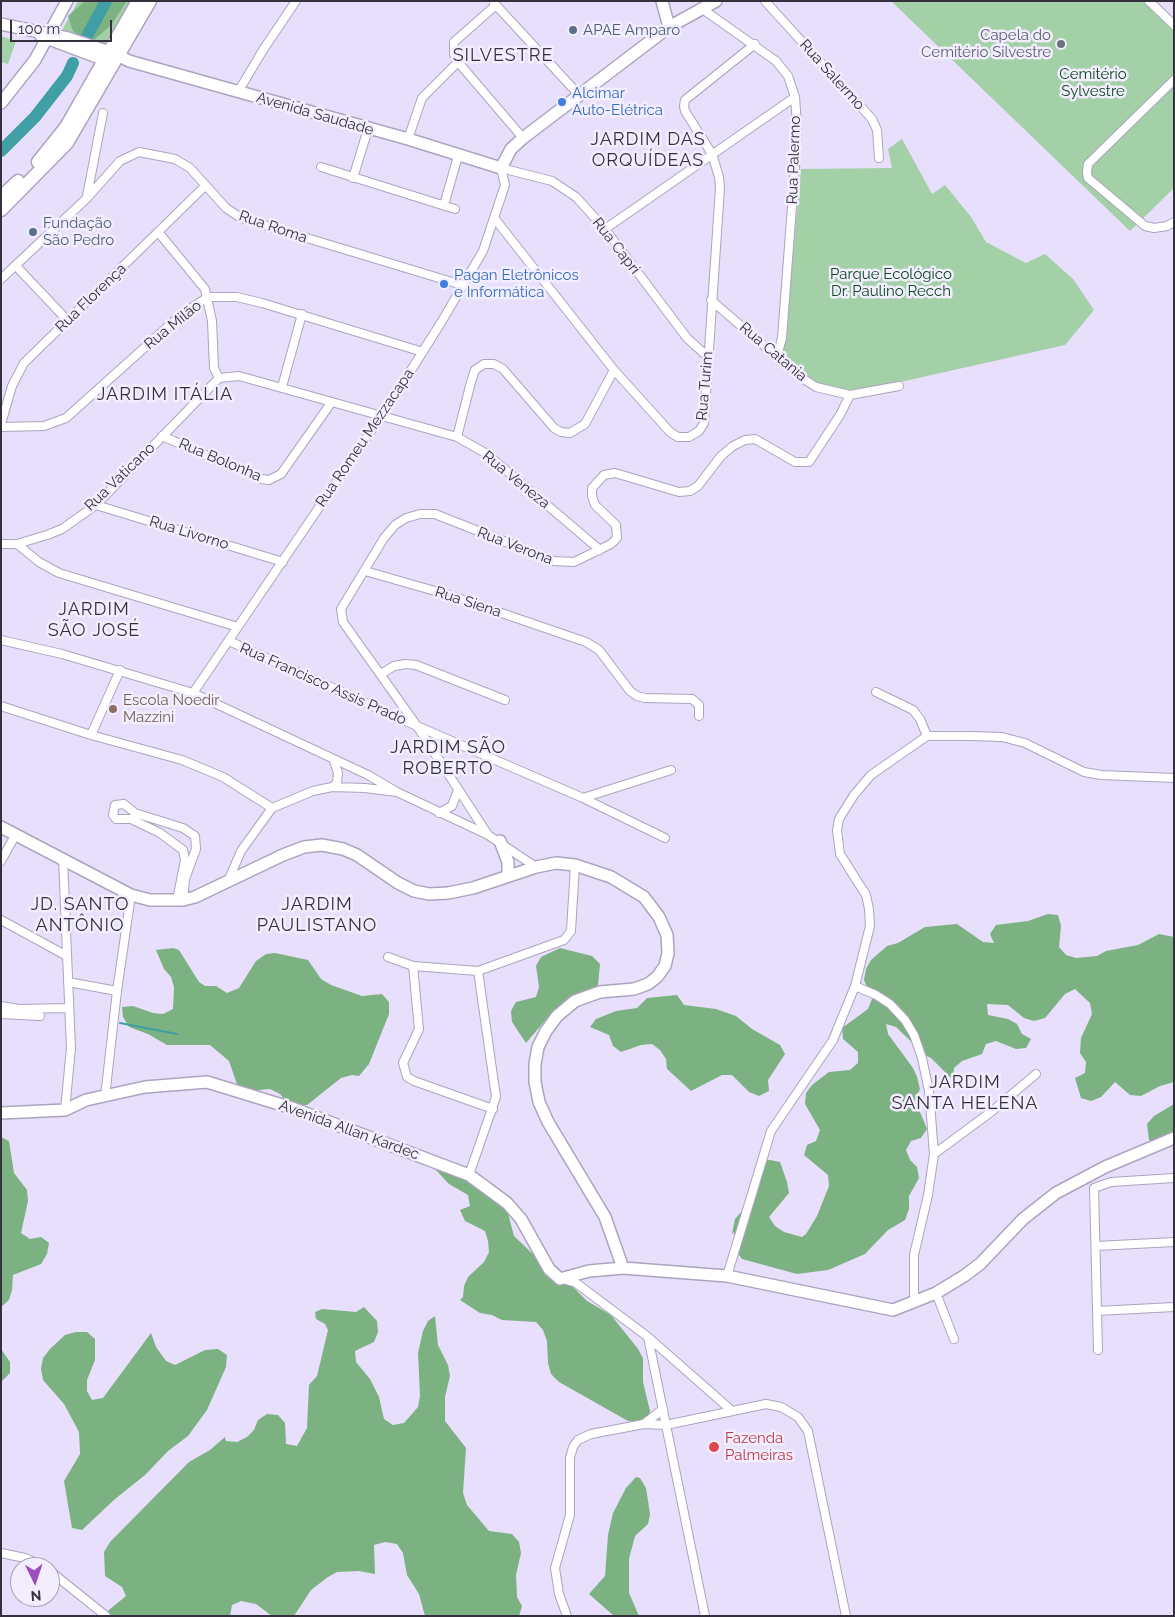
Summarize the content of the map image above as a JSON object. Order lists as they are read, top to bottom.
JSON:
{
  "streets": {
    "street": [
      "Rua Salermo",
      "Avenida Saudade",
      "Rua Palermo",
      "Rua Roma",
      "Rua Capri",
      "Rua Florença",
      "Rua Milão",
      "Rua Catania",
      "Rua Turim",
      "Rua Romeu Mezzacapa",
      "Rua Bolonha",
      "Rua Vaticano",
      "Rua Veneza",
      "Rua Livorno",
      "Rua Verona",
      "Rua Siena",
      "Rua Francisco Assis Prado",
      "Avenida Allan Kardec"
    ]
  },
  "crossings": [
    ["Avenida Saudade", "Rua Capri"],
    ["Avenida Saudade", "Rua Romeu Mezzacapa"],
    ["Rua Palermo", "Rua Catania"],
    ["Rua Palermo", "Rua Turim"],
    ["Rua Roma", "Rua Florença"],
    ["Rua Roma", "Rua Romeu Mezzacapa"],
    ["Rua Capri", "Rua Turim"],
    ["Rua Capri", "Rua Romeu Mezzacapa"],
    ["Rua Florença", "Rua Milão"],
    ["Rua Milão", "Rua Romeu Mezzacapa"],
    ["Rua Catania", "Rua Turim"],
    ["Rua Catania", "Rua Verona"],
    ["Rua Turim", "Rua Romeu Mezzacapa"],
    ["Rua Romeu Mezzacapa", "Rua Veneza"],
    ["Rua Romeu Mezzacapa", "Rua Livorno"],
    ["Rua Romeu Mezzacapa", "Rua Francisco Assis Prado"],
    ["Rua Bolonha", "Rua Vaticano"],
    ["Rua Bolonha", "Rua Veneza"],
    ["Rua Vaticano", "Rua Veneza"],
    ["Rua Vaticano", "Rua Livorno"],
    ["Rua Veneza", "Rua Verona"],
    ["Rua Verona", "Rua Siena"]
  ],
  "districts": [
    "SILVESTRE",
    "JARDIM DAS ORQUÍDEAS",
    "JARDIM ITÁLIA",
    "JARDIM SÃO JOSÉ",
    "JARDIM SÃO ROBERTO",
    "JD. SANTO ANTÔNIO",
    "JARDIM PAULISTANO",
    "JARDIM SANTA HELENA"
  ],
  "parks": ["Cemitério Sylvestre", "Parque Ecológico Dr. Paulino Recch"],
  "places": [
    "APAE Amparo",
    "Capela do Cemitério Silvestre",
    "Alcimar Auto-Elétrica",
    "Fundação São Pedro",
    "Pagan Eletrônicos e Informática",
    "Escola Noedir Mazzini",
    "Fazenda Palmeiras"
  ],
  "scale_bar": "100 m",
  "north": "bottom"
}
